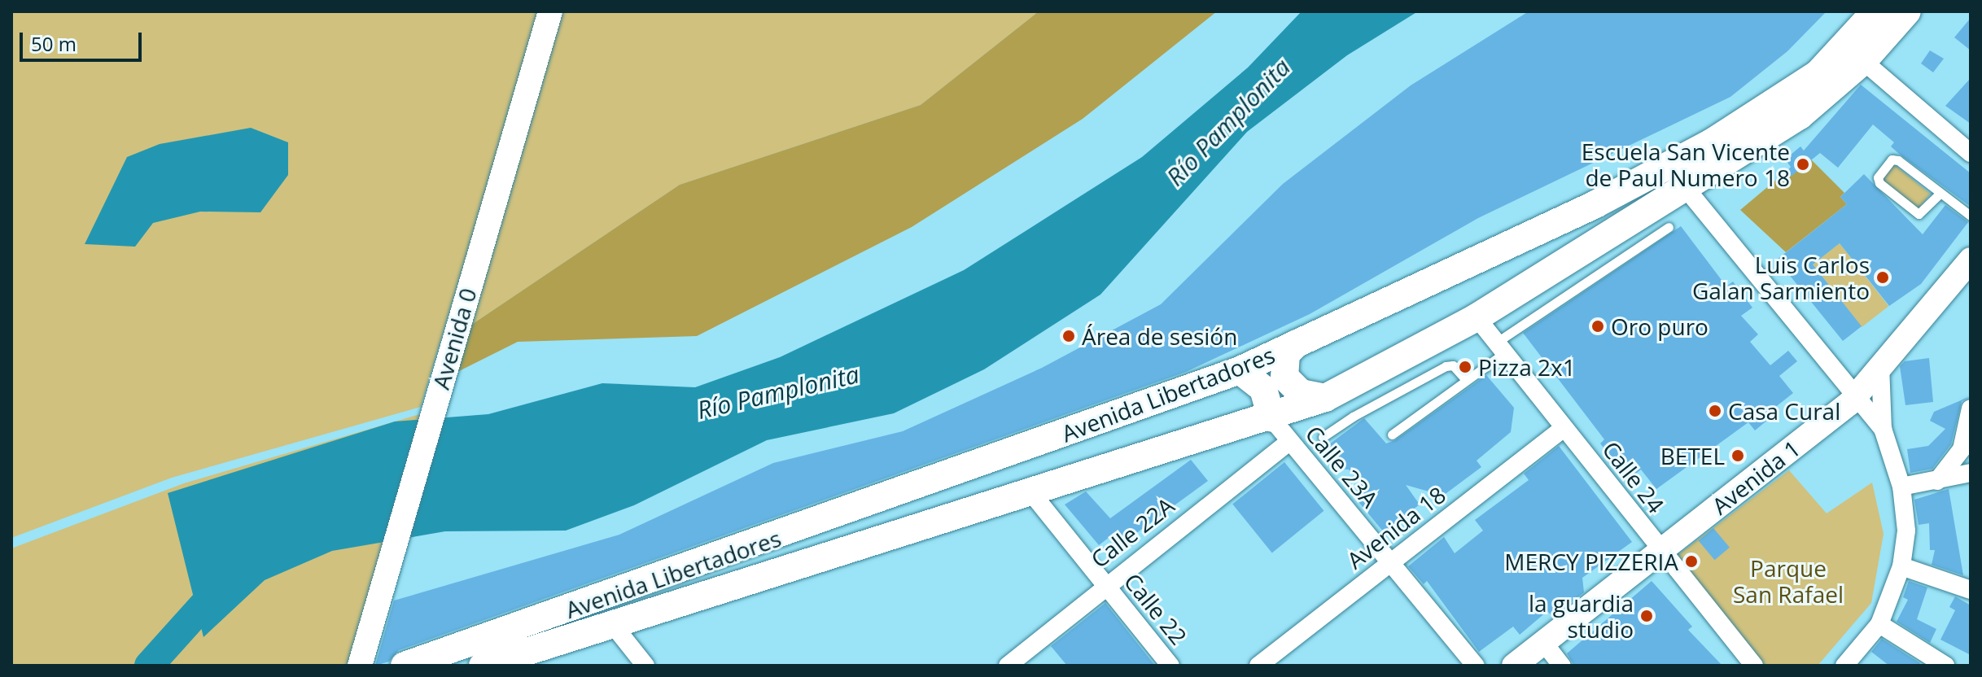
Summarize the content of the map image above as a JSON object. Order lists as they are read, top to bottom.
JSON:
{
  "streets": {
    "main road": ["Avenida Libertadores"],
    "street": [
      "Avenida 0",
      "Calle 23A",
      "Calle 24",
      "Avenida 1",
      "Avenida 18",
      "Calle 22A",
      "Calle 22"
    ]
  },
  "crossings": [
    ["Avenida Libertadores", "Calle 23A"],
    ["Avenida Libertadores", "Calle 24"],
    ["Avenida Libertadores", "Calle 22"],
    ["Calle 23A", "Avenida 18"],
    ["Calle 23A", "Calle 22A"],
    ["Calle 24", "Avenida 1"],
    ["Calle 24", "Avenida 18"],
    ["Calle 22A", "Calle 22"]
  ],
  "water": ["Río Pamplonita"],
  "parks": ["Parque San Rafael"],
  "places": [
    "Escuela San Vicente de Paul Numero 18",
    "Luis Carlos Galan Sarmiento",
    "Oro puro",
    "Área de sesión",
    "Pizza 2x1",
    "Casa Cural",
    "BETEL",
    "MERCY PIZZERIA",
    "la guardia studio"
  ],
  "scale_bar": "50 m"
}
